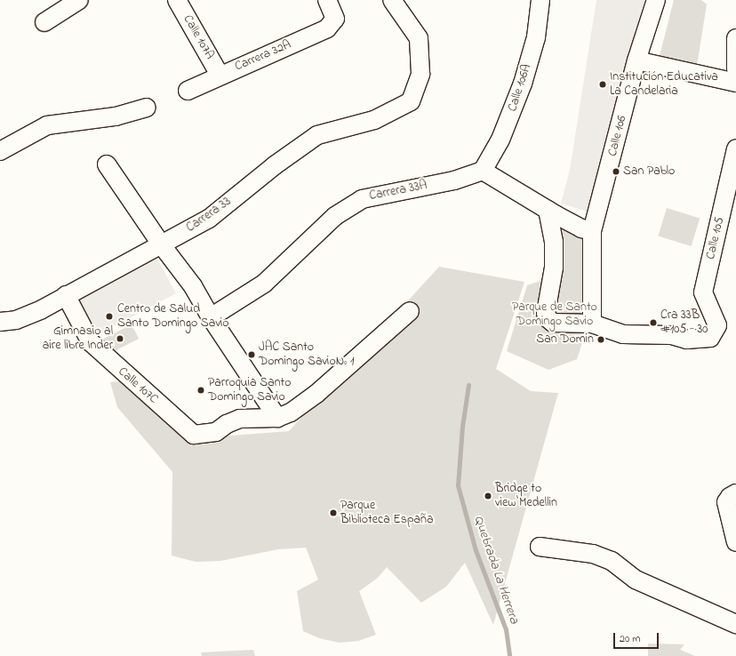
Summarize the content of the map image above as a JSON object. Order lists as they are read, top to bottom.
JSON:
{
  "streets": {
    "street": [
      "Calle 107A",
      "Carrera 32A",
      "Calle 106A",
      "Calle 106",
      "Carrera 33A",
      "Carrera 33",
      "Calle 105",
      "Calle 107C"
    ]
  },
  "crossings": [
    ["Calle 107A", "Carrera 32A"],
    ["Calle 106A", "Carrera 33A"],
    ["Calle 106", "Calle 105"],
    ["Carrera 33", "Calle 107C"]
  ],
  "water": ["Quebrada La Herrera"],
  "parks": ["Parque de Santo Domingo Savio"],
  "places": [
    "Institución Educativa La Candelaria",
    "San Pablo",
    "Centro de Salud Santo Domingo Savio",
    "Cra 33B #105 - 30",
    "Gimnasio al aire libre Inder",
    "San Domin",
    "JAC Santo Domingo SavioNº 1",
    "Parroquia Santo Domingo Savio",
    "Bridge to view Medellin",
    "Parque Biblioteca España"
  ],
  "scale_bar": "20 m"
}
